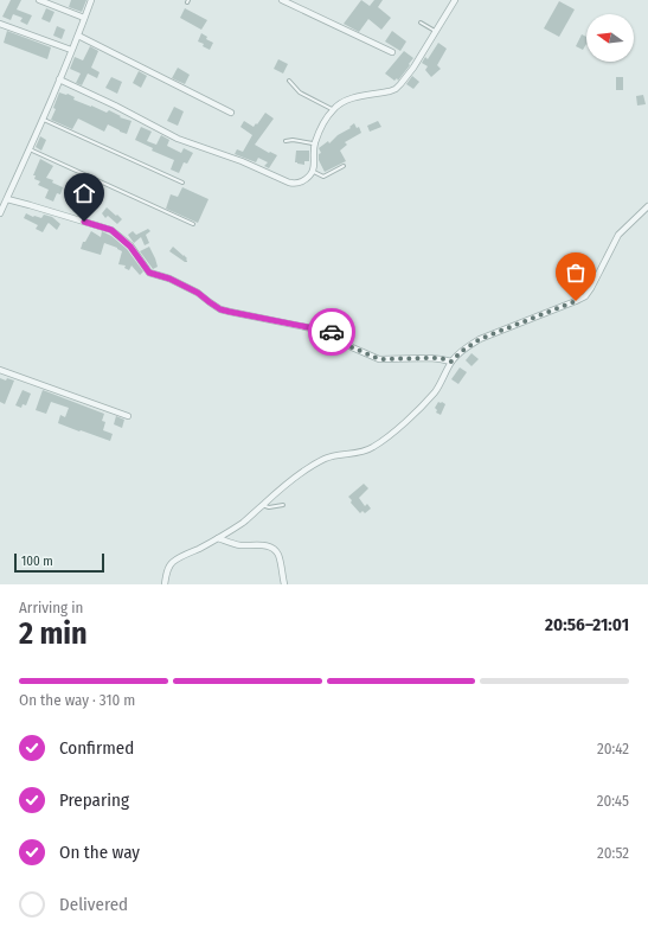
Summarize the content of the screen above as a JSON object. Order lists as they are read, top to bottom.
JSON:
{
  "scale_bar": "100 m",
  "north": "left",
  "page": {
    "scale": "100 m",
    "heading": ["2 min", "Arriving in", "20:56–21:01"],
    "bar": "On the way · 310 m",
    "list": [
      ["Confirmed", "20:42"],
      ["Preparing", "20:45"],
      ["On the way", "20:52"],
      "Delivered"
    ]
  }
}
